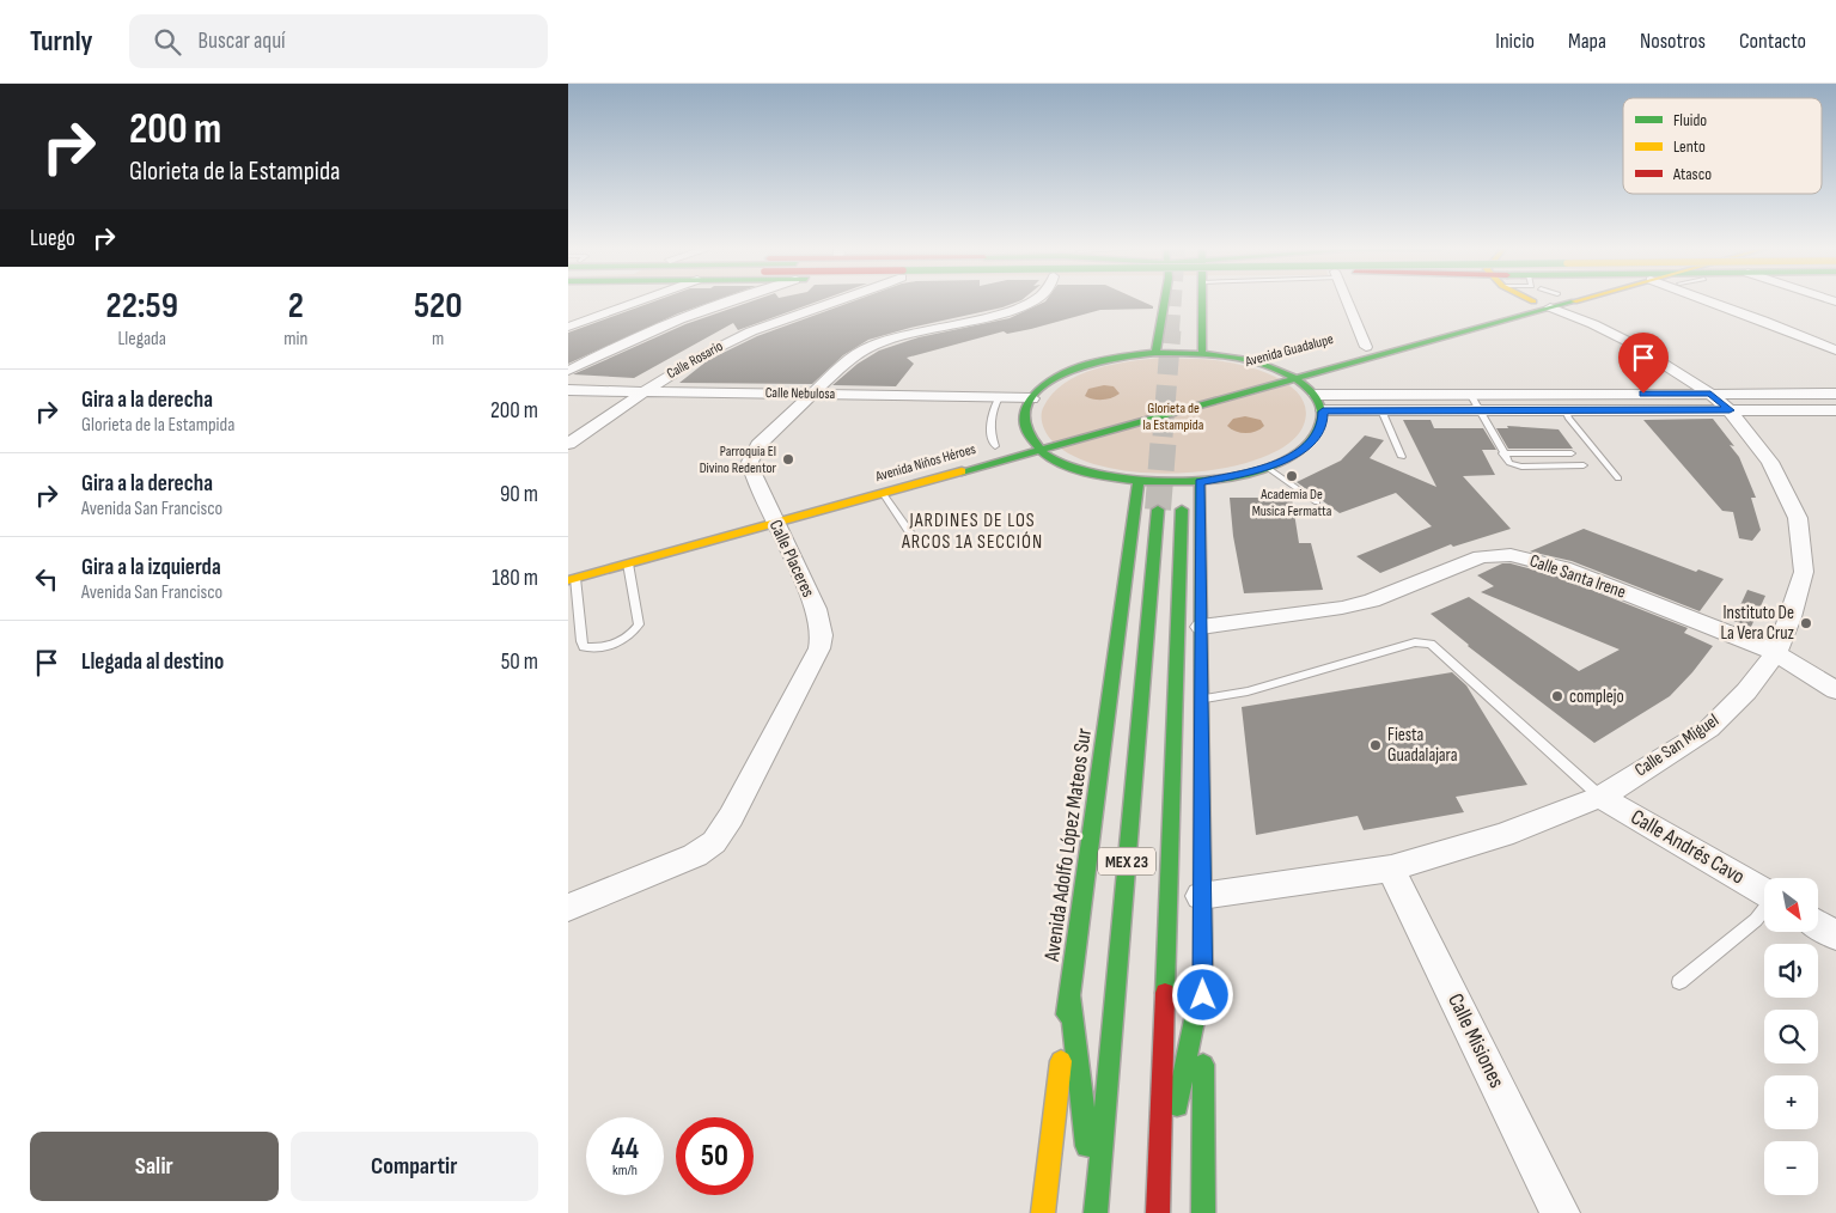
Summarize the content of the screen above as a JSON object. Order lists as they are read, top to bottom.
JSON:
{
  "streets": {
    "main road": [
      "Avenida Guadalupe",
      "Avenida Niños Héroes",
      "Avenida Adolfo López Mateos Sur",
      "MEX 23"
    ],
    "street": [
      "Calle Rosario",
      "Calle Nebulosa",
      "Calle Placeres",
      "Calle Santa Irene",
      "Calle San Miguel",
      "Calle Andrés Cavo",
      "Calle Misiones"
    ]
  },
  "crossings": [
    ["Avenida Guadalupe", "Avenida Niños Héroes"],
    ["Calle Rosario", "Calle Nebulosa"],
    ["Calle Nebulosa", "Calle Placeres"],
    ["Avenida Niños Héroes", "Calle Placeres"],
    ["Calle Santa Irene", "Calle San Miguel"],
    ["Calle San Miguel", "Calle Andrés Cavo"],
    ["Calle San Miguel", "Calle Misiones"]
  ],
  "districts": ["JARDINES DE LOS ARCOS 1A SECCIÓN"],
  "parks": ["Glorieta de la Estampida"],
  "places": [
    "Parroquia El Divino Redentor",
    "Academia De Musica Fermatta",
    "Instituto De La Vera Cruz",
    "complejo",
    "Fiesta Guadalajara"
  ],
  "legend": ["Fluido", "Lento", "Atasco"],
  "north": "bottom right",
  "page": {
    "header": "Turnly",
    "search": "Buscar aquí",
    "nav": [
      "Inicio",
      "Mapa",
      "Nosotros",
      "Contacto"
    ],
    "turn": ["200 m", "Glorieta de la Estampida"],
    "then": "Luego",
    "eta": [
      "22:59",
      "Llegada",
      "2",
      "min",
      "520",
      "m"
    ],
    "list": [
      {
        "name": "Gira a la derecha",
        "note": "Glorieta de la Estampida",
        "value": "200 m"
      },
      {
        "name": "Gira a la derecha",
        "note": "Avenida San Francisco",
        "value": "90 m"
      },
      {
        "name": "Gira a la izquierda",
        "note": "Avenida San Francisco",
        "value": "180 m"
      },
      {
        "name": "Llegada al destino",
        "value": "50 m"
      }
    ],
    "map_buttons": ["+", "−"],
    "speed": "44 km/h",
    "limit": "50",
    "buttons": ["Salir", "Compartir"]
  }
}
